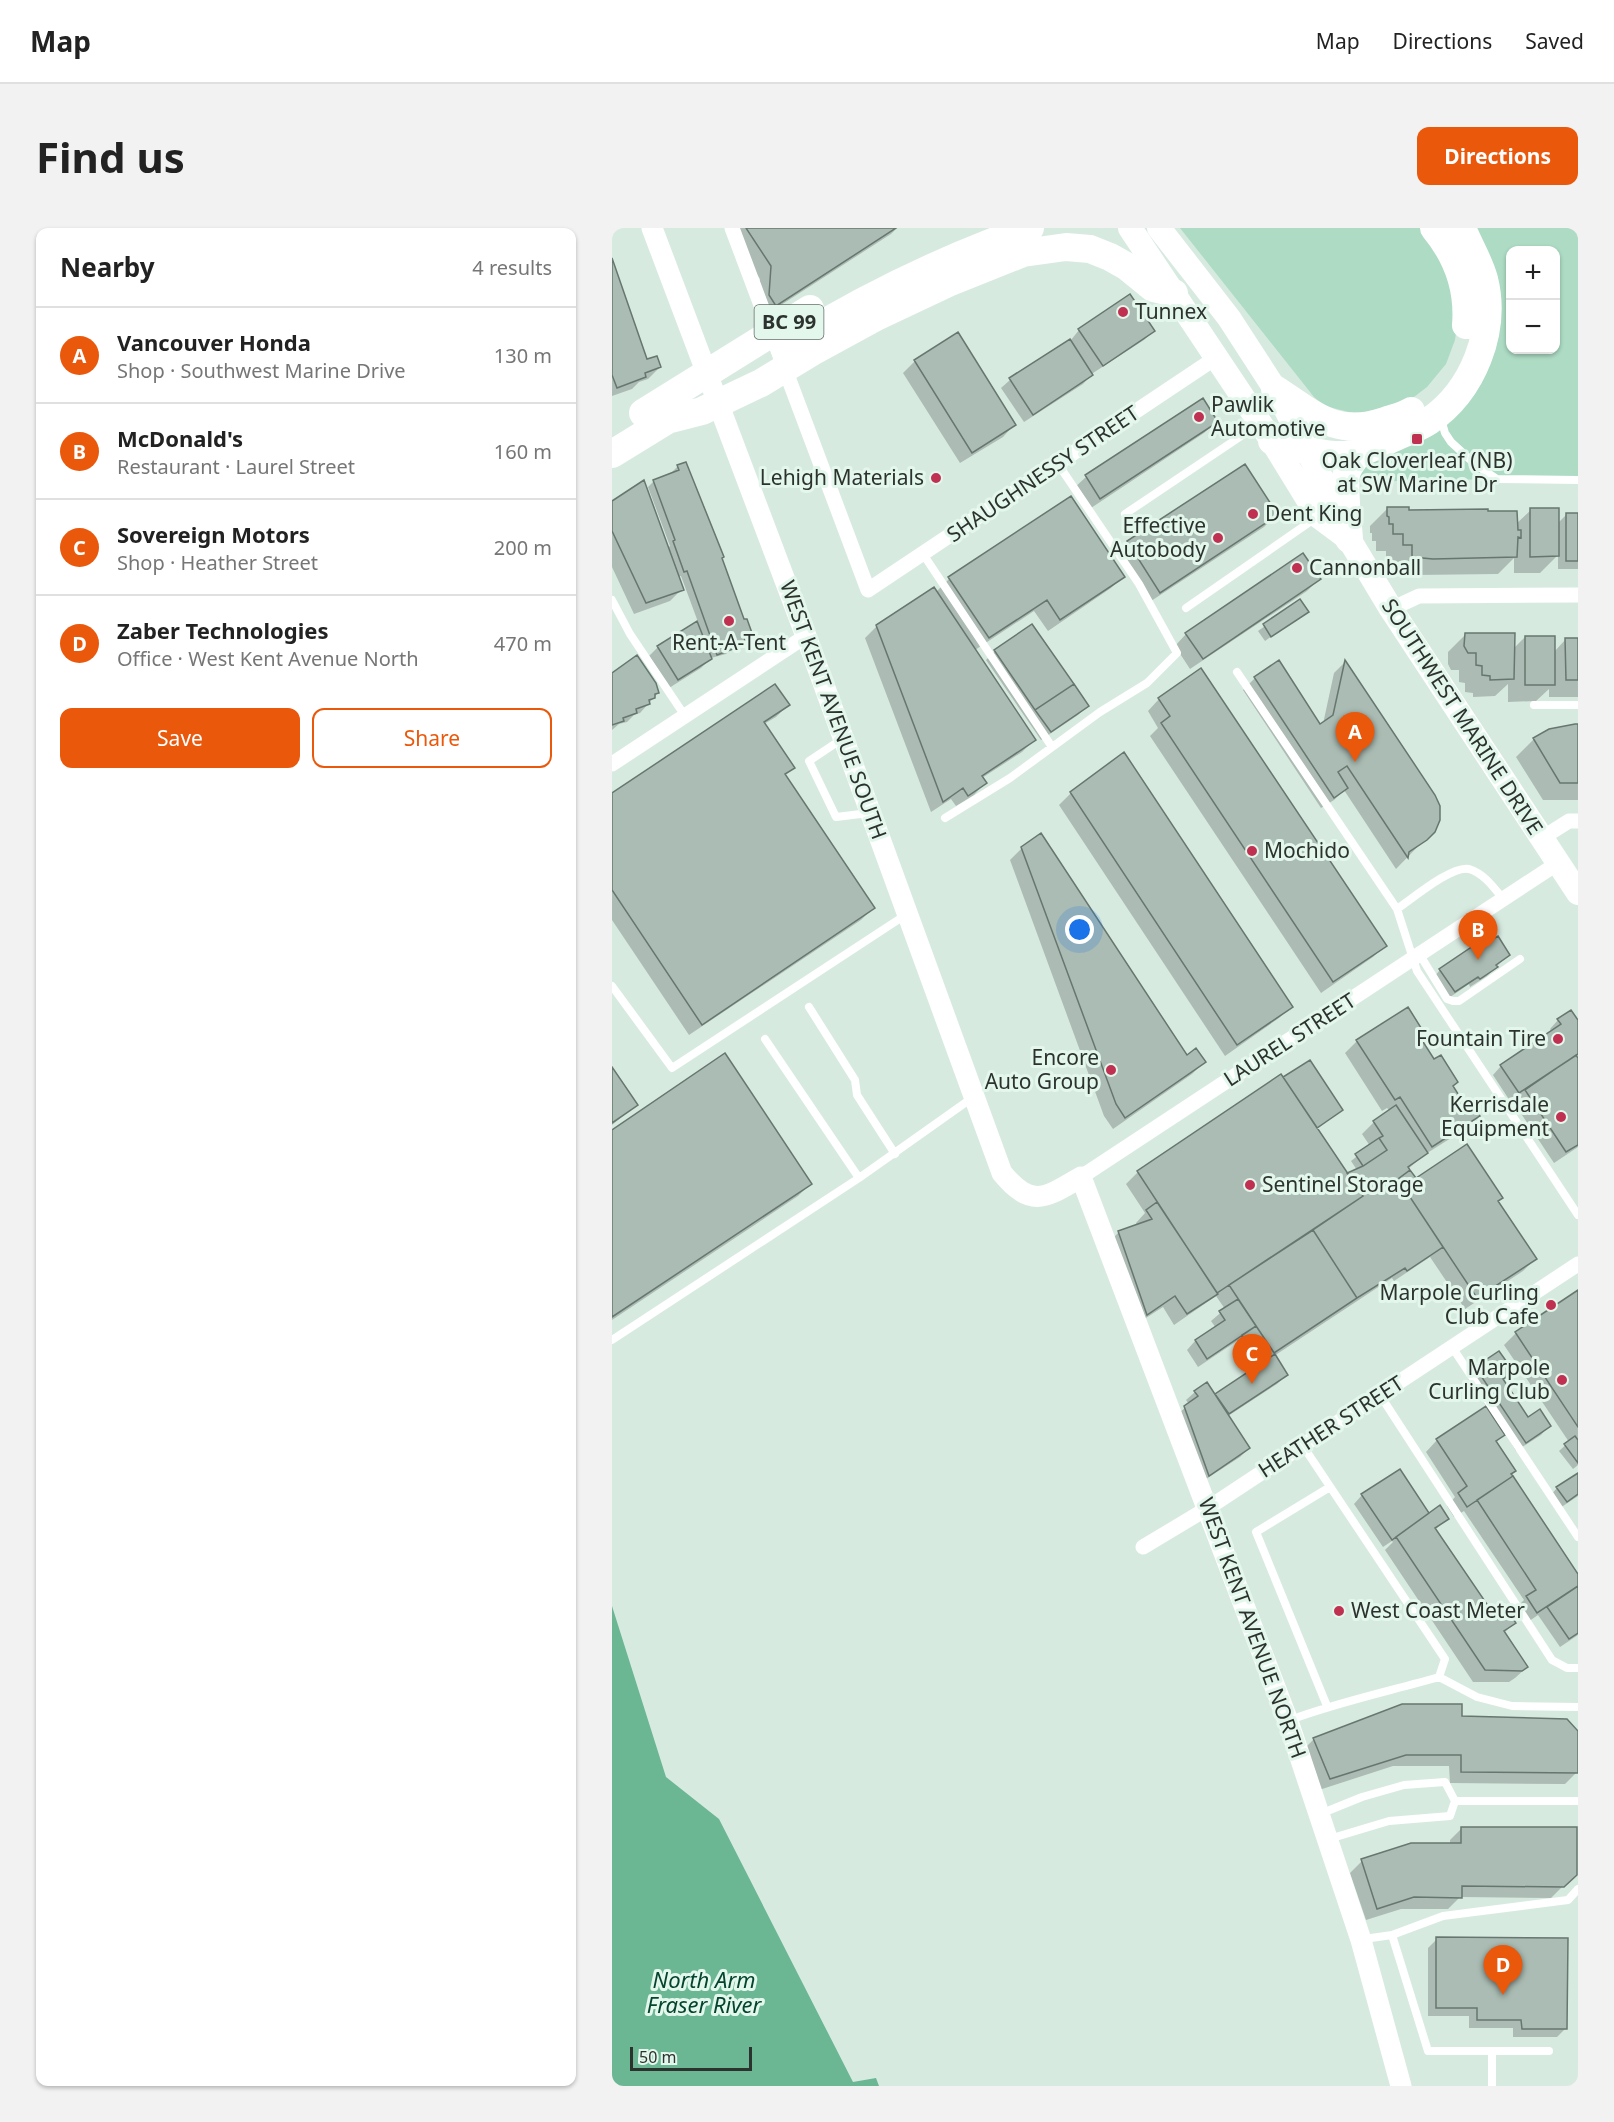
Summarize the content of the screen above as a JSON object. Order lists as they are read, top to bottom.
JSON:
{
  "streets": {
    "highway": ["BC 99"],
    "main road": ["SOUTHWEST MARINE DRIVE"],
    "street": [
      "SHAUGHNESSY STREET",
      "WEST KENT AVENUE SOUTH",
      "LAUREL STREET",
      "HEATHER STREET",
      "WEST KENT AVENUE NORTH"
    ]
  },
  "crossings": [
    ["SHAUGHNESSY STREET", "SOUTHWEST MARINE DRIVE"],
    ["WEST KENT AVENUE SOUTH", "LAUREL STREET"],
    ["SOUTHWEST MARINE DRIVE", "LAUREL STREET"],
    ["LAUREL STREET", "WEST KENT AVENUE NORTH"],
    ["HEATHER STREET", "WEST KENT AVENUE NORTH"]
  ],
  "water": ["North Arm Fraser River"],
  "places": {
    "other": [
      "Tunnex",
      "Pawlik Automotive",
      "Lehigh Materials",
      "Dent King",
      "Effective Autobody",
      "Cannonball",
      "Rent-A-Tent",
      "Mochido",
      "Fountain Tire",
      "Encore Auto Group",
      "Kerrisdale Equipment",
      "Sentinel Storage",
      "Marpole Curling Club Cafe",
      "Marpole Curling Club",
      "West Coast Meter"
    ],
    "transit": ["Oak Cloverleaf (NB) at SW Marine Dr"]
  },
  "scale_bar": "50 m",
  "page": {
    "header": "Map",
    "nav": ["Map", "Directions", "Saved"],
    "buttons": [
      "Directions",
      ["Save", "Share"]
    ],
    "title": "Find us",
    "heading": ["Nearby", "4 results"],
    "map_buttons": ["+", "−"],
    "list": [
      {
        "mark": "A",
        "name": "Vancouver Honda",
        "note": "Shop · Southwest Marine Drive",
        "value": "130 m"
      },
      {
        "mark": "B",
        "name": "McDonald's",
        "note": "Restaurant · Laurel Street",
        "value": "160 m"
      },
      {
        "mark": "C",
        "name": "Sovereign Motors",
        "note": "Shop · Heather Street",
        "value": "200 m"
      },
      {
        "mark": "D",
        "name": "Zaber Technologies",
        "note": "Office · West Kent Avenue North",
        "value": "470 m"
      }
    ],
    "pins": [
      "A",
      "B",
      "C",
      "D"
    ],
    "scale": "50 m"
  }
}
